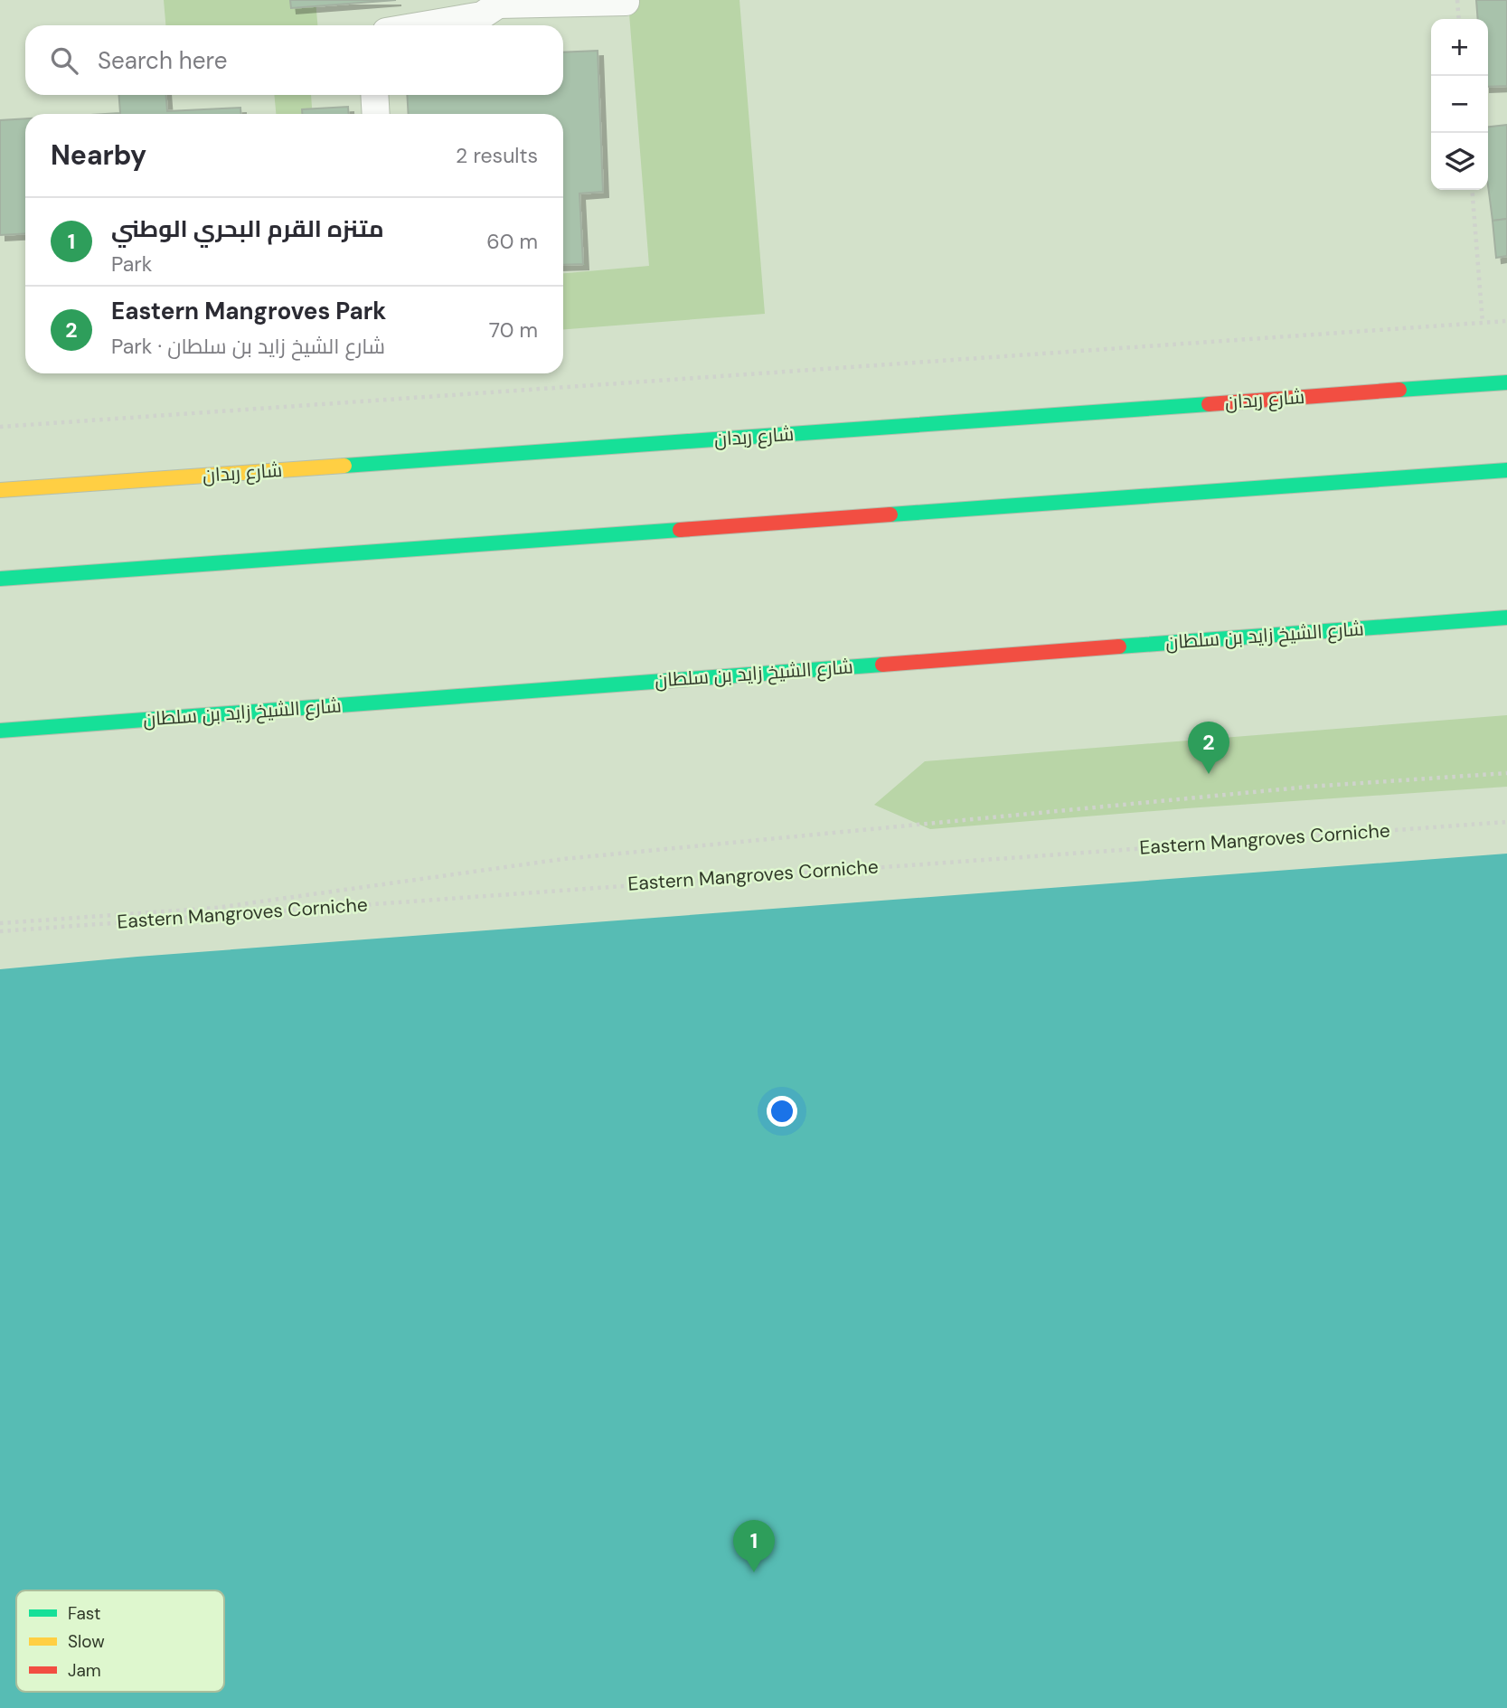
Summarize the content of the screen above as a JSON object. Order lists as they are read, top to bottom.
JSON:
{
  "streets": {
    "main road": ["شارع ربدان", "شارع الشيخ زايد بن سلطان"],
    "path": ["Eastern Mangroves Corniche"]
  },
  "legend": ["Fast", "Slow", "Jam"],
  "page": {
    "map_buttons": ["+", "−"],
    "search": "Search here",
    "heading": ["Nearby", "2 results"],
    "list": [
      {
        "mark": "1",
        "name": "متنزه القرم البحري الوطني",
        "note": "Park",
        "value": "60 m"
      },
      {
        "mark": "2",
        "name": "Eastern Mangroves Park",
        "note": "Park · شارع الشيخ زايد بن سلطان",
        "value": "70 m"
      }
    ],
    "pins": ["2", "1"]
  }
}
